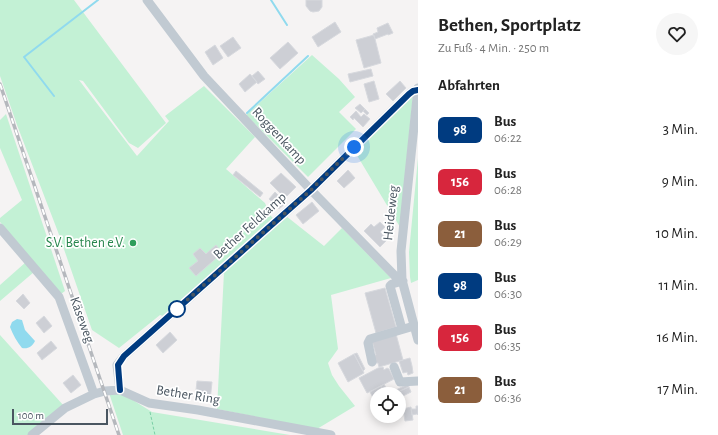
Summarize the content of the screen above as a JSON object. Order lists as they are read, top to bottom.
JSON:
{
  "streets": {
    "street": [
      "Roggenkamp",
      "Heideweg",
      "Bether Feldkamp",
      "Käseweg",
      "Bether Ring"
    ]
  },
  "crossings": [
    ["Roggenkamp", "Heideweg"],
    ["Roggenkamp", "Bether Feldkamp"],
    ["Heideweg", "Bether Feldkamp"],
    ["Bether Feldkamp", "Bether Ring"]
  ],
  "places": ["S.V. Bethen e.V."],
  "lines": ["bus line 98"],
  "scale_bar": "100 m",
  "page": {
    "heading": [
      ["Bethen, Sportplatz", "Zu Fuß · 4 Min. · 250 m"],
      "Abfahrten"
    ],
    "list": [
      {
        "mark": "98",
        "name": "Bus",
        "note": "06:22",
        "value": "3 Min."
      },
      {
        "mark": "156",
        "name": "Bus",
        "note": "06:28",
        "value": "9 Min."
      },
      {
        "mark": "21",
        "name": "Bus",
        "note": "06:29",
        "value": "10 Min."
      },
      {
        "mark": "98",
        "name": "Bus",
        "note": "06:30",
        "value": "11 Min."
      },
      {
        "mark": "156",
        "name": "Bus",
        "note": "06:35",
        "value": "16 Min."
      },
      {
        "mark": "21",
        "name": "Bus",
        "note": "06:36",
        "value": "17 Min."
      }
    ],
    "scale": "100 m"
  }
}
